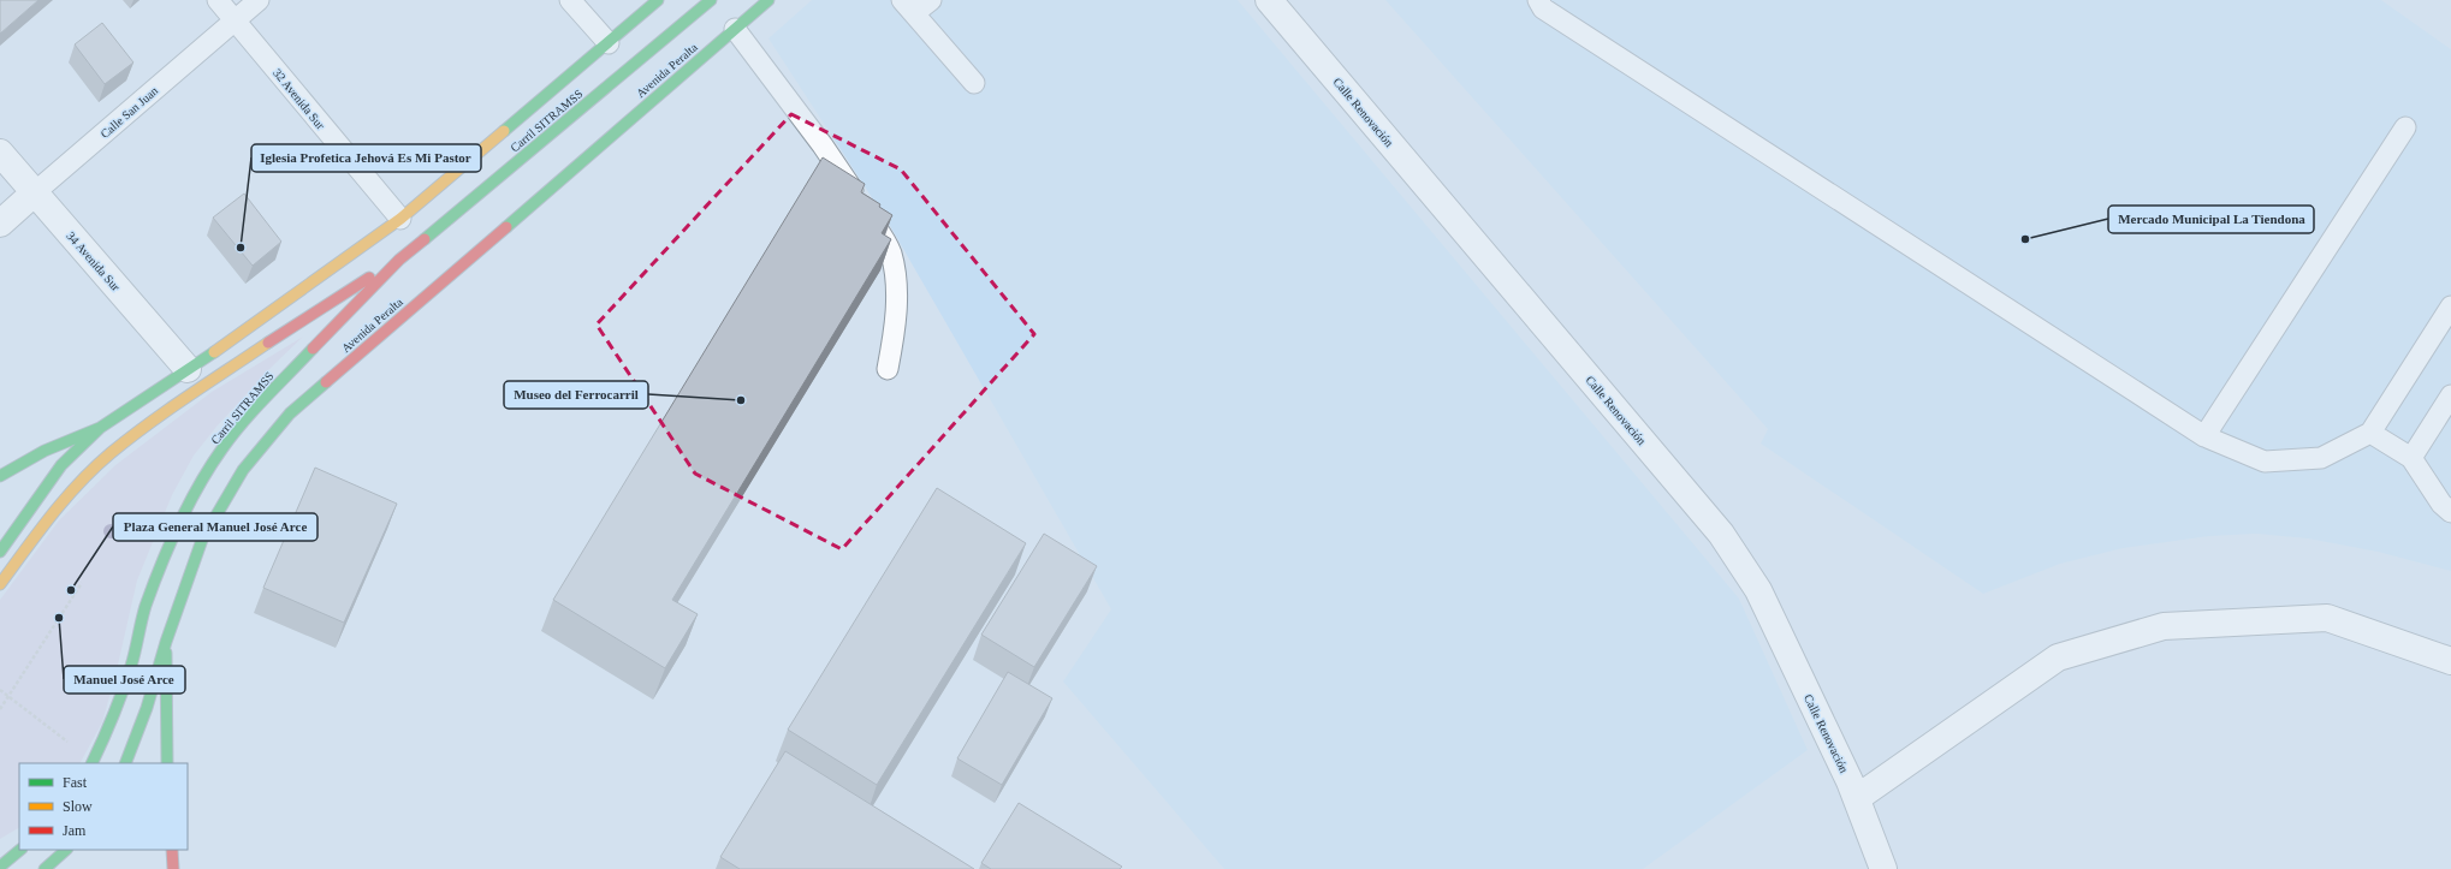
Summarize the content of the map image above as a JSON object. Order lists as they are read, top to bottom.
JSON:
{
  "streets": {
    "main road": ["Avenida Peralta", "Carril SITRAMSS"],
    "street": ["Calle San Juan", "Calle Renovación", "34 Avenida Sur"],
    "lane": ["32 Avenida Sur"]
  },
  "crossings": [
    ["32 Avenida Sur", "Calle San Juan"],
    ["Calle San Juan", "34 Avenida Sur"]
  ],
  "places": [
    "Mercado Municipal La Tiendona",
    "Iglesia Profetica Jehová Es Mi Pastor",
    "Museo del Ferrocarril",
    "Plaza General Manuel José Arce",
    "Manuel José Arce"
  ],
  "legend": ["Fast", "Slow", "Jam"]
}
